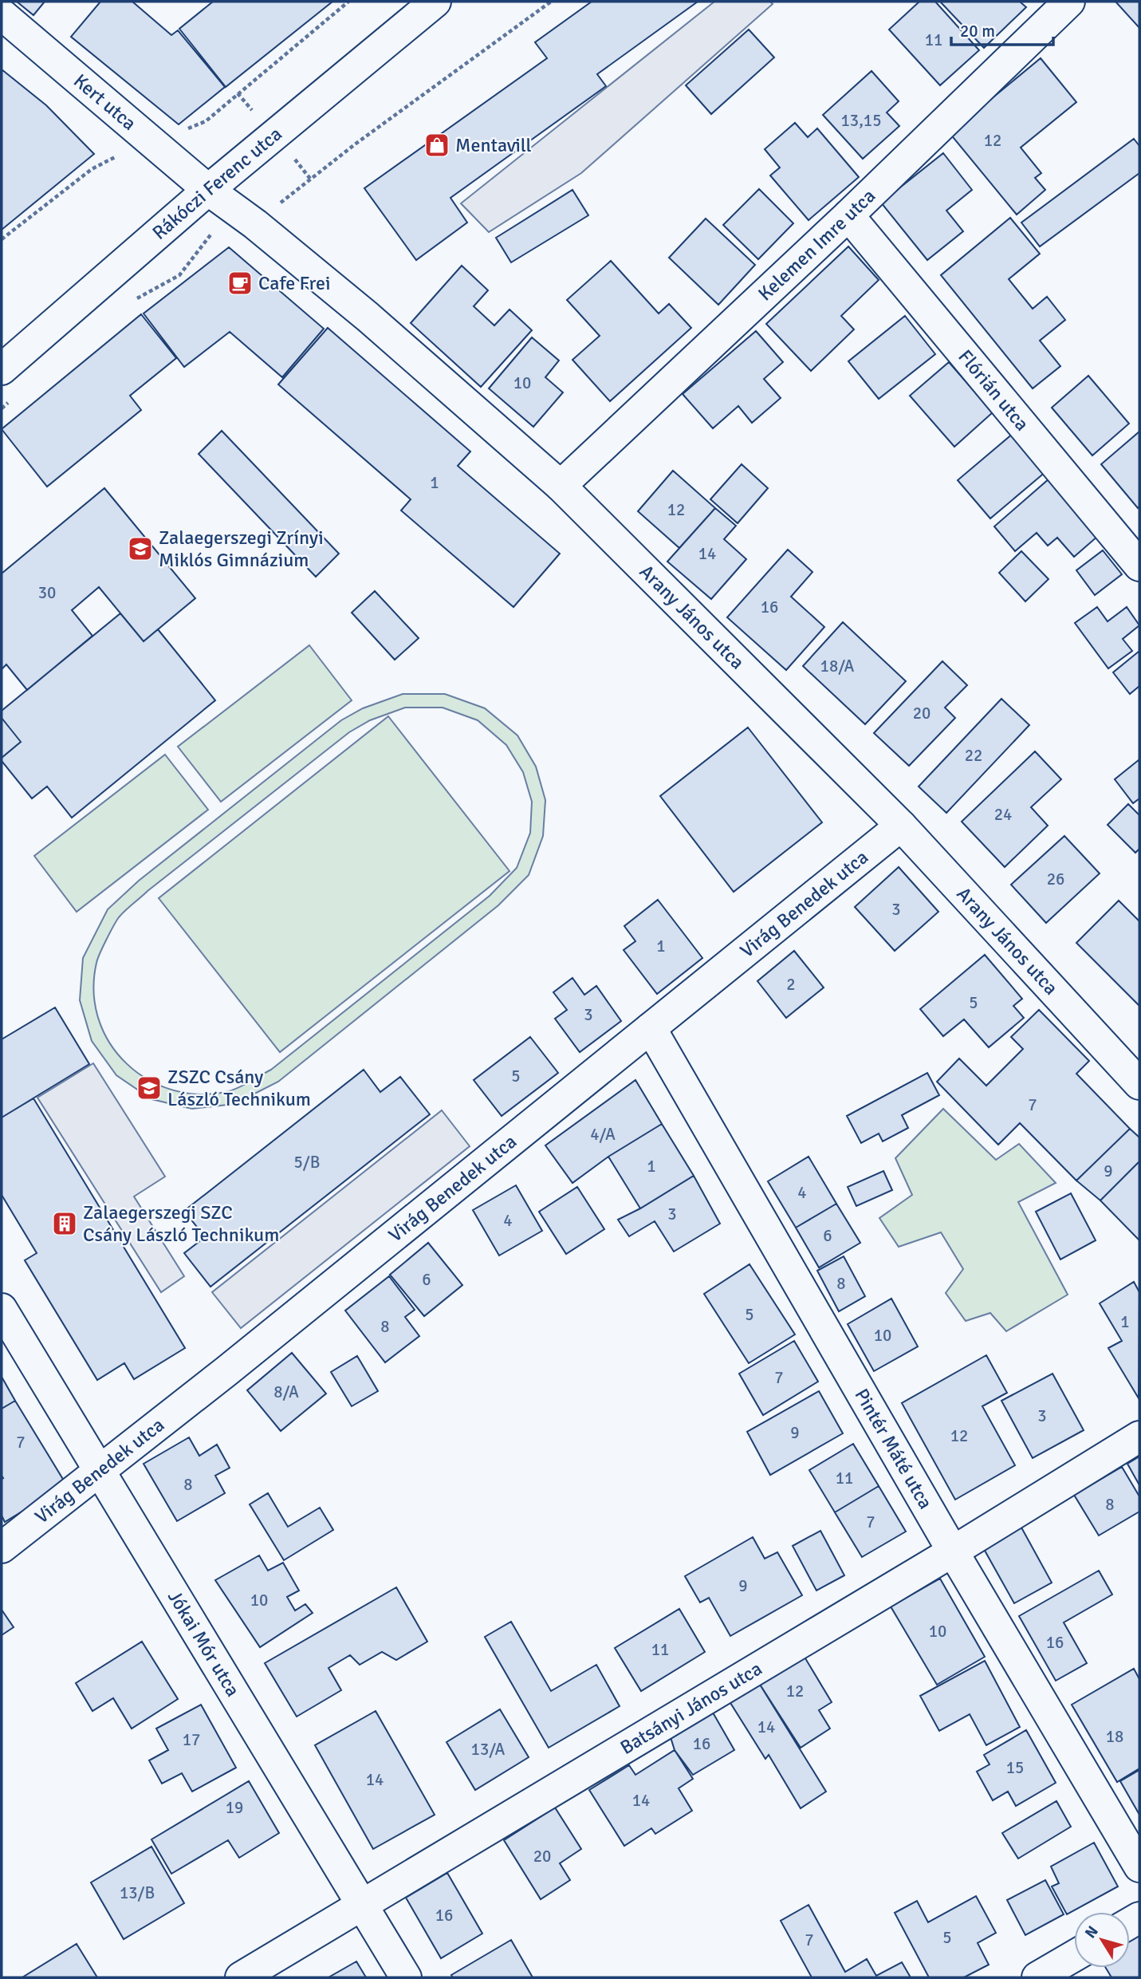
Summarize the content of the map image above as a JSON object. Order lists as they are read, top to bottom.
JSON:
{
  "streets": {
    "street": [
      "Kert utca",
      "Rákóczi Ferenc utca",
      "Kelemen Imre utca",
      "Flórián utca",
      "Arany János utca",
      "Virág Benedek utca",
      "Pintér Máté utca",
      "Jókai Mór utca",
      "Batsányi János utca"
    ]
  },
  "crossings": [
    ["Kert utca", "Rákóczi Ferenc utca"],
    ["Kert utca", "Arany János utca"],
    ["Rákóczi Ferenc utca", "Arany János utca"],
    ["Kelemen Imre utca", "Flórián utca"],
    ["Kelemen Imre utca", "Arany János utca"],
    ["Arany János utca", "Virág Benedek utca"],
    ["Virág Benedek utca", "Pintér Máté utca"],
    ["Virág Benedek utca", "Jókai Mór utca"],
    ["Pintér Máté utca", "Batsányi János utca"],
    ["Jókai Mór utca", "Batsányi János utca"]
  ],
  "places": {
    "shop": ["Mentavill"],
    "cafe": ["Cafe Frei"],
    "school or university": ["Zalaegerszegi Zrínyi Miklós Gimnázium", "ZSZC Csány László Technikum"],
    "building": ["Zalaegerszegi SZC Csány László Technikum"]
  },
  "house_numbers": [
    "11",
    "13,15",
    "12",
    "10",
    "1",
    "12",
    "14",
    "30",
    "16",
    "18/A",
    "20",
    "22",
    "24",
    "26",
    "3",
    "1",
    "2",
    "5",
    "3",
    "5",
    "7",
    "4/A",
    "5/B",
    "1",
    "9",
    "4",
    "3",
    "4",
    "6",
    "6",
    "8",
    "5",
    "1",
    "8",
    "10",
    "7",
    "8/A",
    "3",
    "9",
    "12",
    "7",
    "11",
    "8",
    "8",
    "7",
    "9",
    "10",
    "10",
    "16",
    "11",
    "12",
    "14",
    "18",
    "17",
    "16",
    "13/A",
    "15",
    "14",
    "14",
    "19",
    "20",
    "13/B",
    "16",
    "5",
    "7"
  ],
  "scale_bar": "20 m",
  "north": "top left"
}
